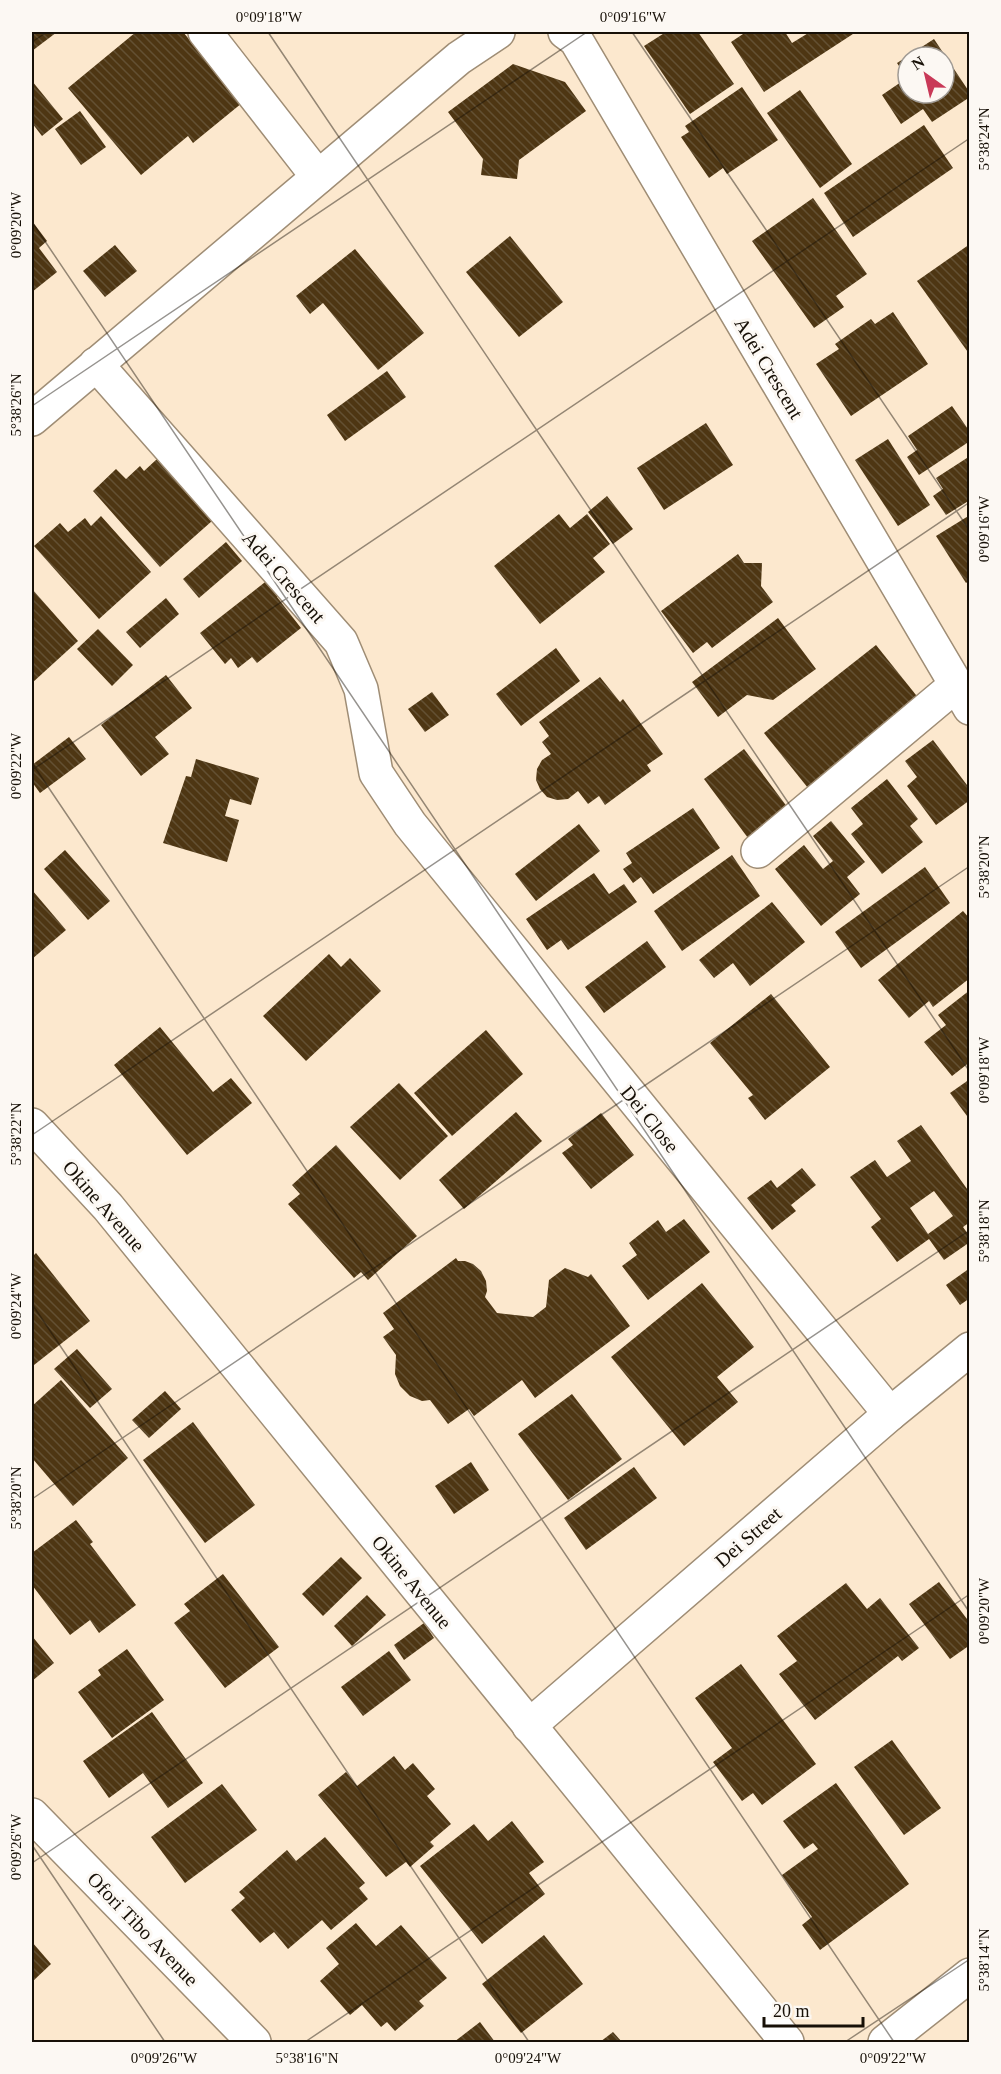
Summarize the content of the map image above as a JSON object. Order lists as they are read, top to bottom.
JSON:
{
  "streets": {
    "street": [
      "Adei Crescent",
      "Dei Close",
      "Okine Avenue",
      "Dei Street",
      "Ofori Tibo Avenue"
    ]
  },
  "crossings": [
    ["Adei Crescent", "Dei Close"],
    ["Dei Close", "Dei Street"],
    ["Okine Avenue", "Dei Street"]
  ],
  "scale_bar": "20 m",
  "north": "top left",
  "coordinates": [
    "0°09'18\"W",
    "0°09'16\"W",
    "5°38'24\"N",
    "0°09'20\"W",
    "5°38'26\"N",
    "0°09'22\"W",
    "5°38'20\"N",
    "5°38'22\"N",
    "5°38'18\"N",
    "0°09'24\"W",
    "0°09'26\"W",
    "5°38'14\"N",
    "5°38'16\"N"
  ]
}
